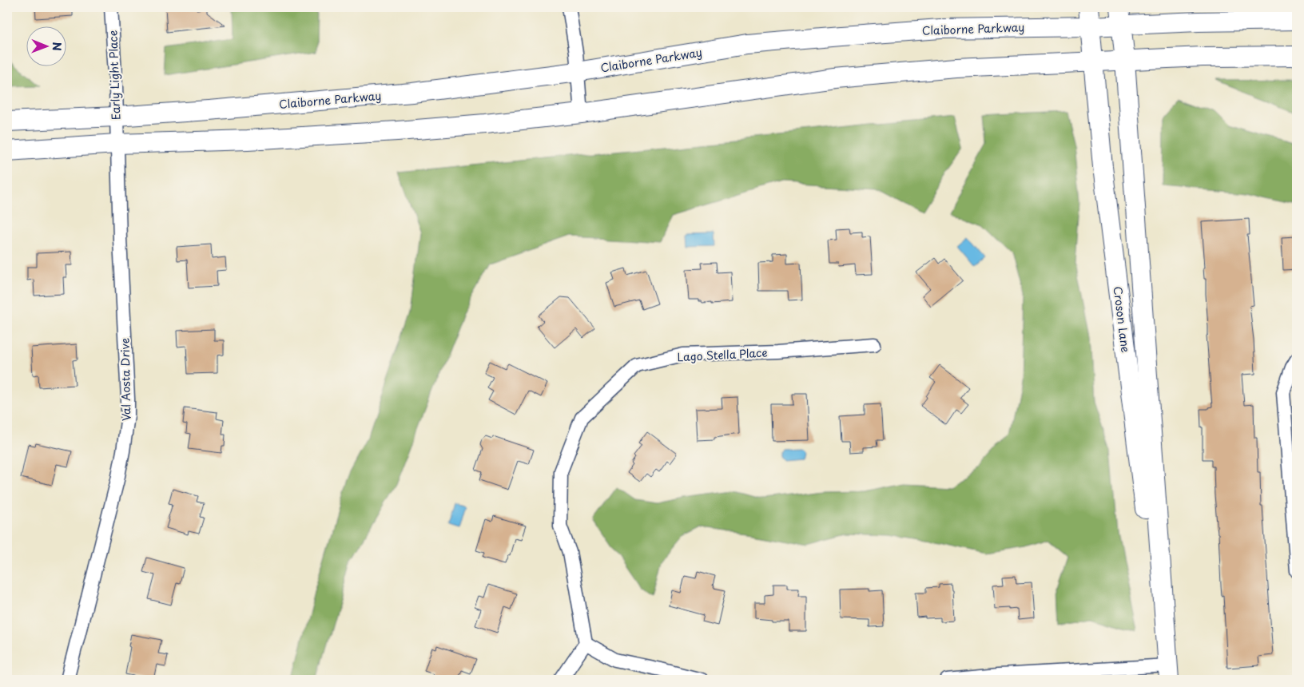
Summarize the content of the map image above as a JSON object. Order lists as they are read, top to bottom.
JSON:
{
  "streets": {
    "main road": ["Claiborne Parkway", "Croson Lane"],
    "street": ["Early Light Place", "Lago Stella Place", "Val Aosta Drive"]
  },
  "crossings": [
    ["Claiborne Parkway", "Early Light Place"],
    ["Claiborne Parkway", "Croson Lane"],
    ["Early Light Place", "Val Aosta Drive"]
  ],
  "north": "right"
}
